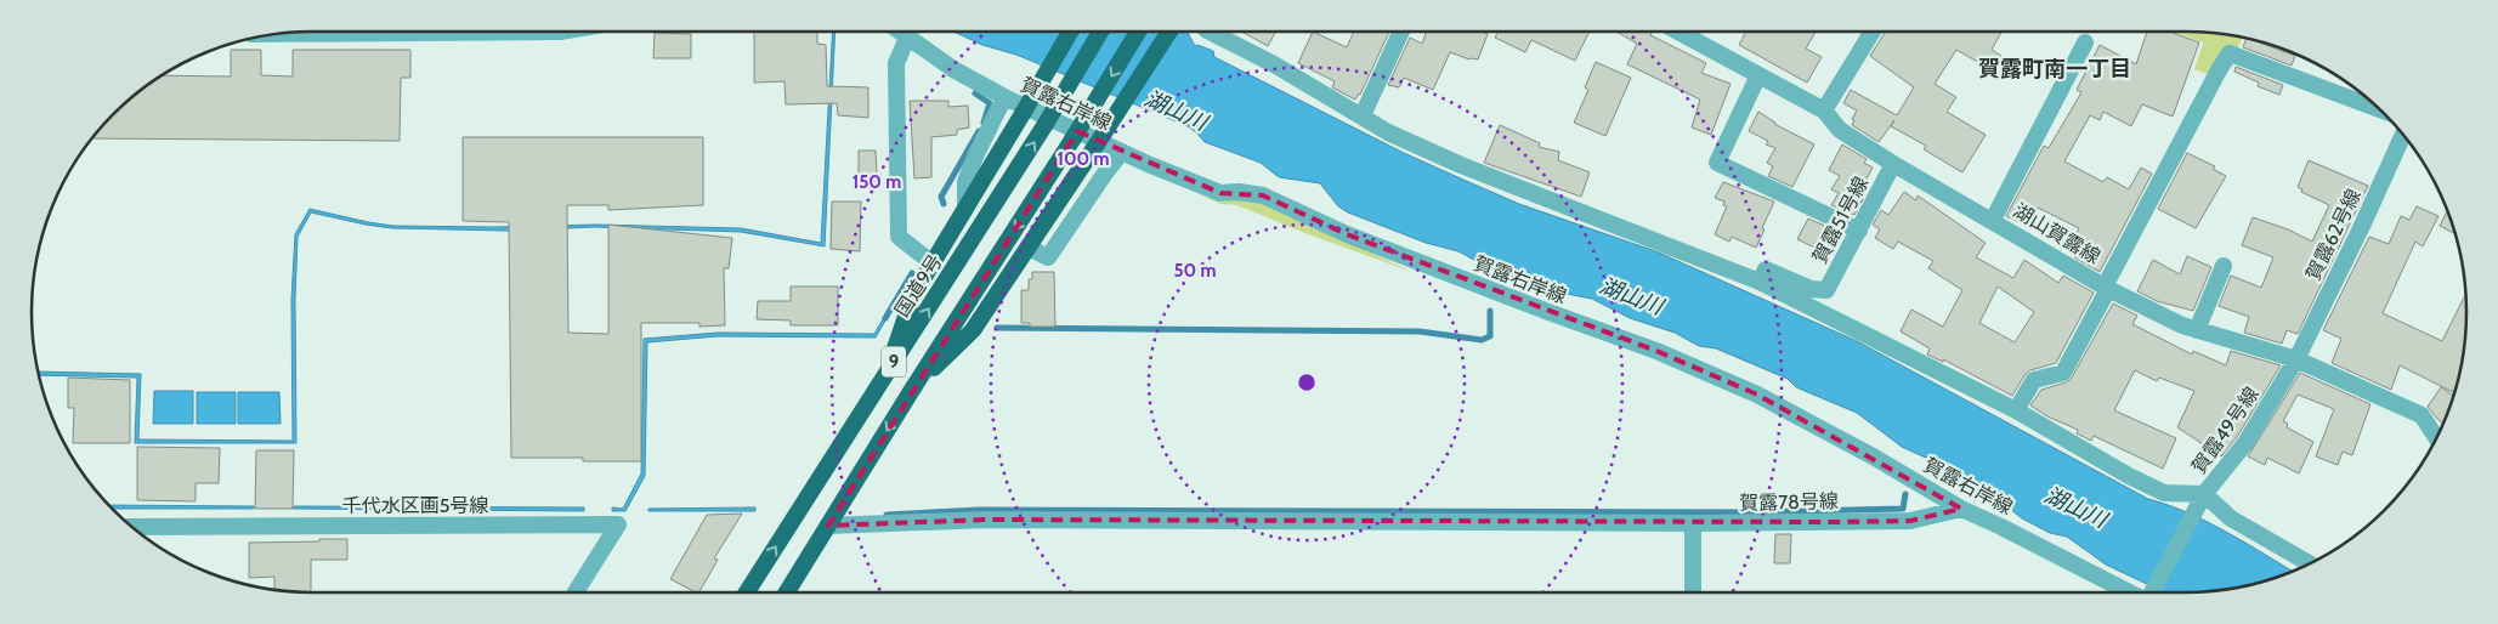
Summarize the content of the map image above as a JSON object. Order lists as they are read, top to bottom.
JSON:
{
  "streets": {
    "highway": ["国道9号", "9"],
    "street": [
      "賀露右岸線",
      "賀露51号線",
      "湖山賀露線",
      "賀露62号線",
      "賀露49号線",
      "賀露78号線",
      "千代水区画5号線"
    ]
  },
  "crossings": [
    ["賀露右岸線", "賀露78号線"],
    ["賀露51号線", "湖山賀露線"],
    ["湖山賀露線", "賀露62号線"],
    ["湖山賀露線", "賀露49号線"],
    ["賀露62号線", "賀露49号線"],
    ["国道9号", "9"],
    ["9", "賀露78号線"]
  ],
  "districts": ["賀露町南一丁目"],
  "water": ["湖山川"],
  "rings": ["100 m", "150 m", "50 m"]
}
